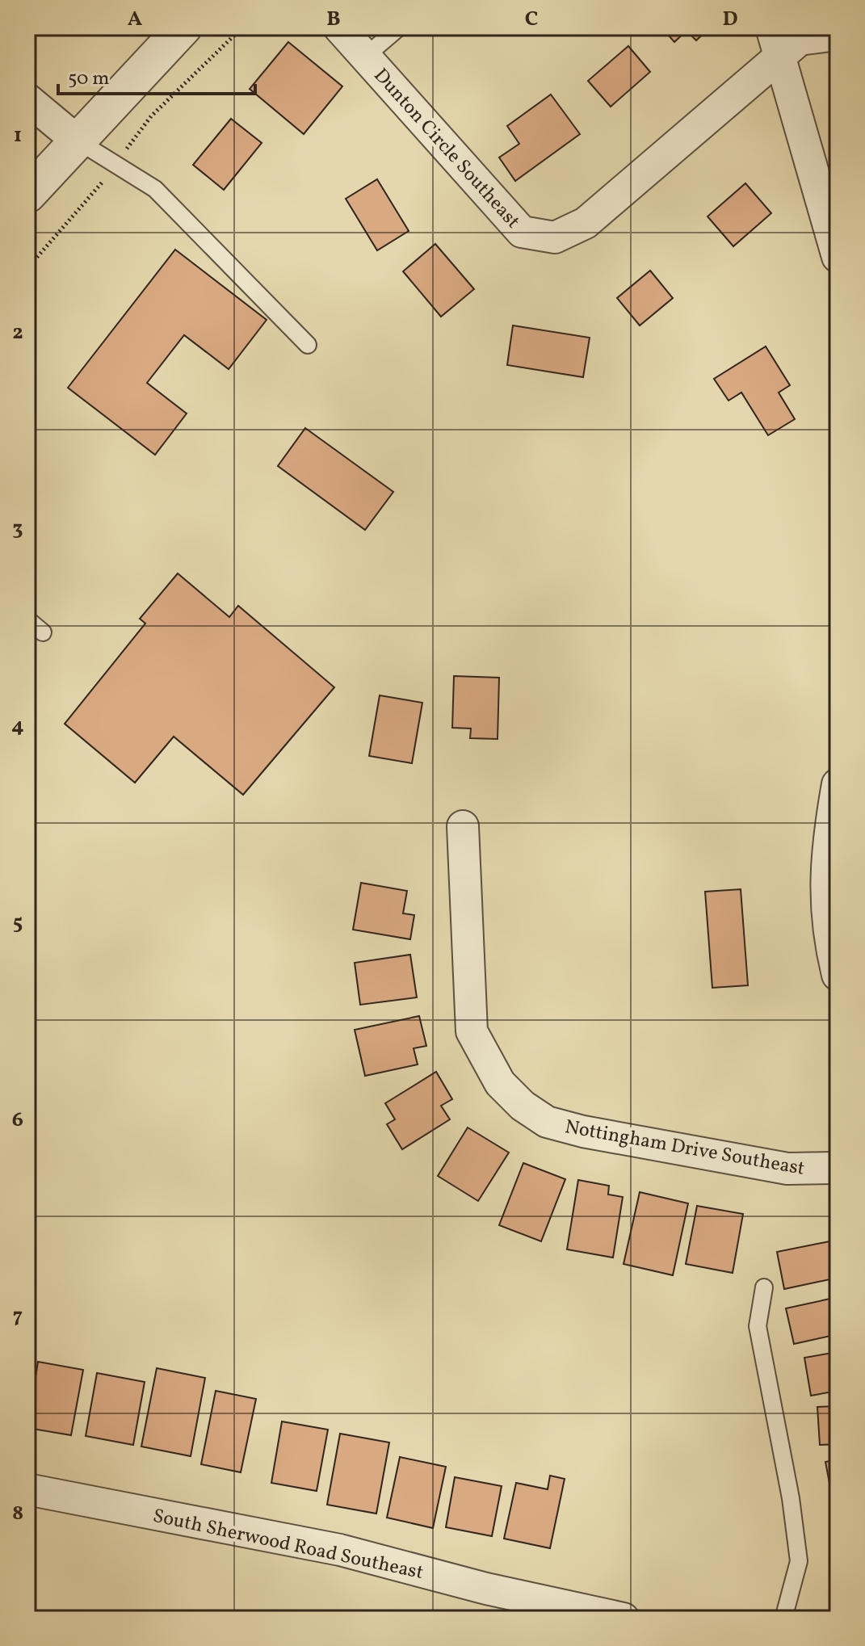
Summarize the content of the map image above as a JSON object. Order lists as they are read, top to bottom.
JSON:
{
  "streets": {
    "street": ["Dunton Circle Southeast", "Nottingham Drive Southeast", "South Sherwood Road Southeast"]
  },
  "scale_bar": "50 m",
  "grid": {
    "columns": [
      "A",
      "B",
      "C",
      "D"
    ],
    "rows": [
      "1",
      "2",
      "3",
      "4",
      "5",
      "6",
      "7",
      "8"
    ]
  }
}
